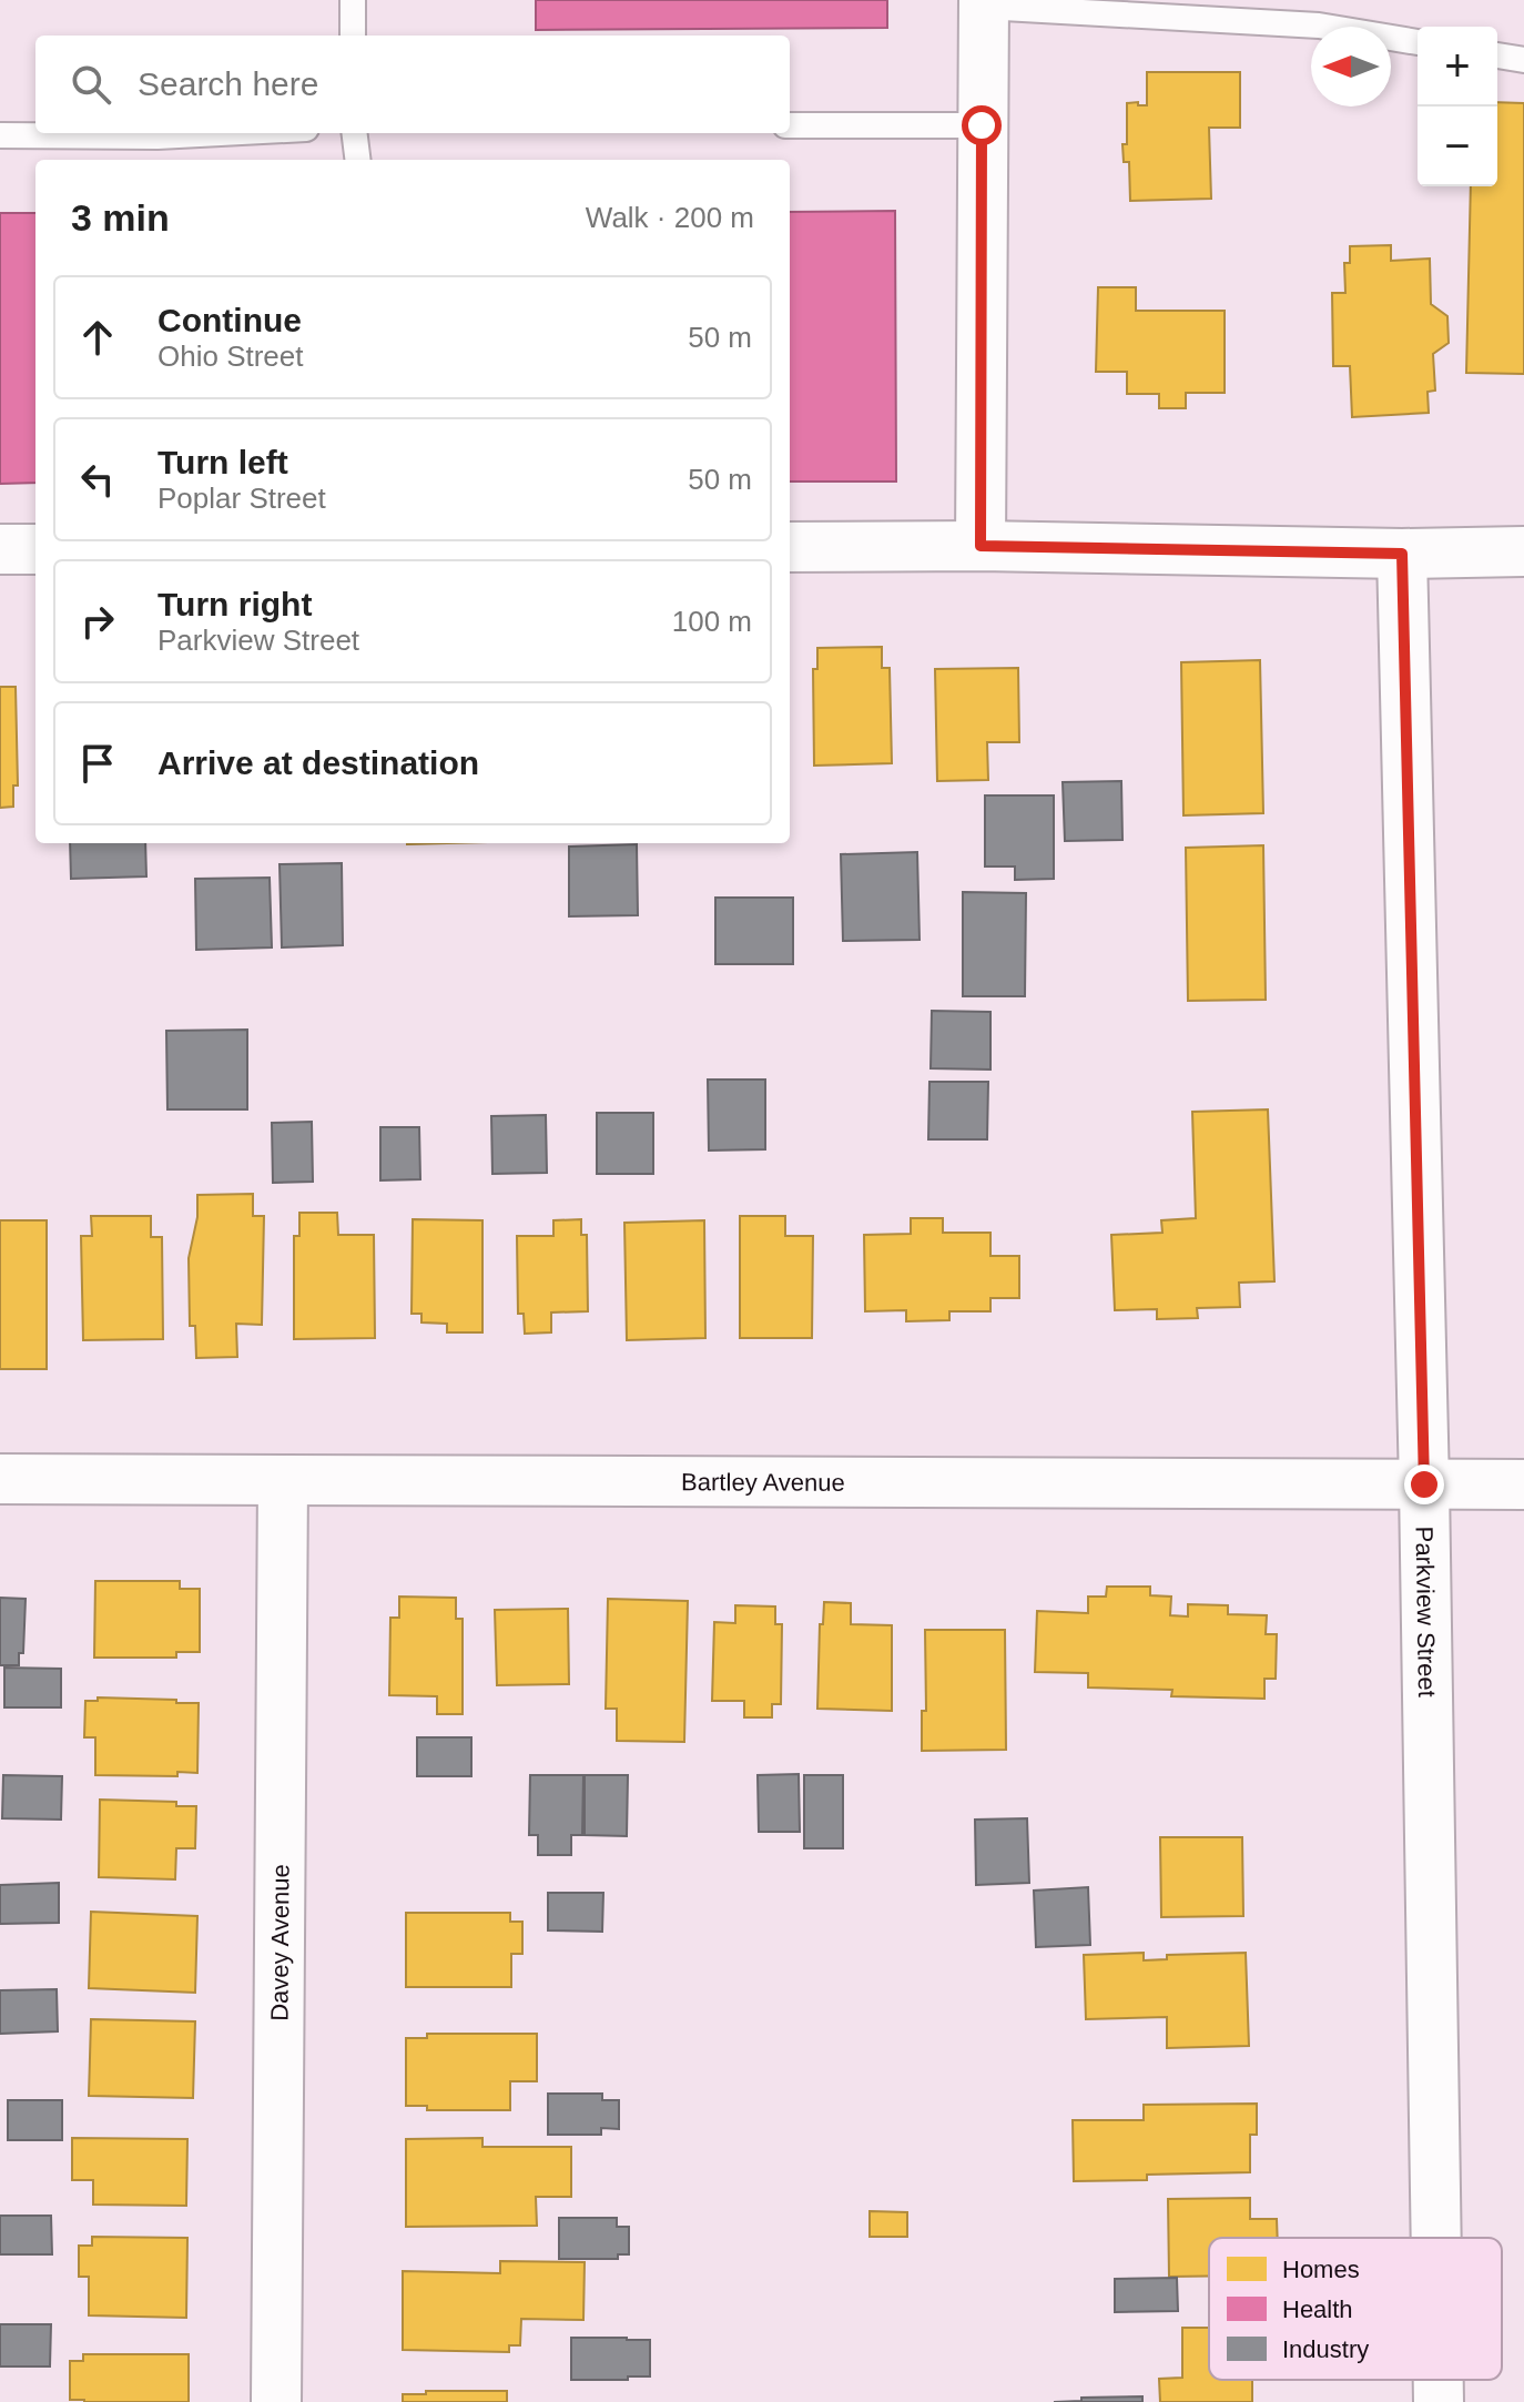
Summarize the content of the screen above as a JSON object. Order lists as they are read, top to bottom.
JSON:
{
  "streets": {
    "street": ["Bartley Avenue", "Parkview Street", "Davey Avenue"]
  },
  "crossings": [
    ["Bartley Avenue", "Parkview Street"],
    ["Bartley Avenue", "Davey Avenue"]
  ],
  "legend": ["Homes", "Health", "Industry"],
  "north": "left",
  "page": {
    "map_buttons": ["+", "−"],
    "search": "Search here",
    "heading": ["3 min", "Walk · 200 m"],
    "list": [
      ["Continue", "Ohio Street", "50 m"],
      ["Turn left", "Poplar Street", "50 m"],
      ["Turn right", "Parkview Street", "100 m"],
      "Arrive at destination"
    ]
  }
}
